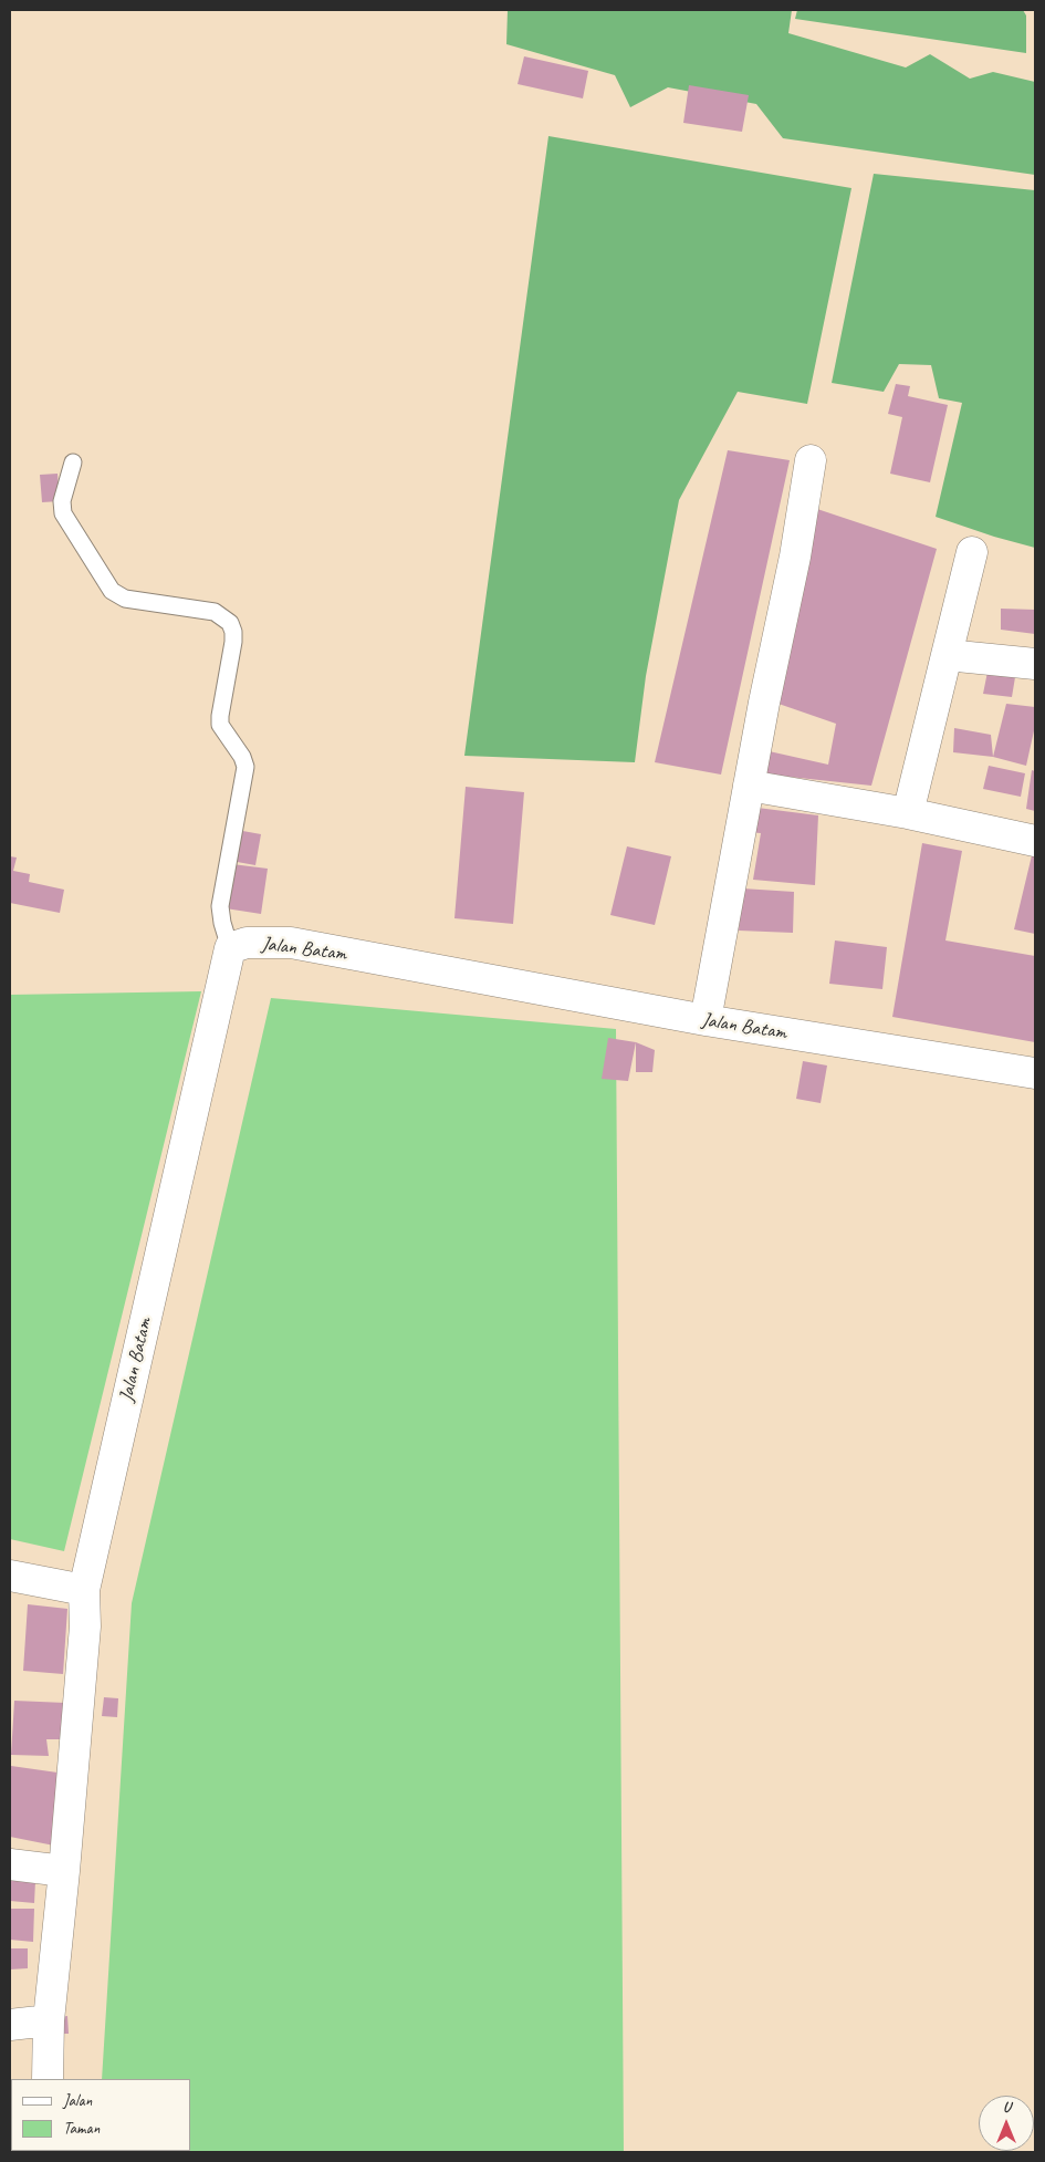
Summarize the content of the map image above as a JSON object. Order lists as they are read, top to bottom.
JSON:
{
  "streets": {
    "street": ["Jalan Batam"]
  },
  "legend": ["Jalan", "Taman"],
  "north": "top"
}
